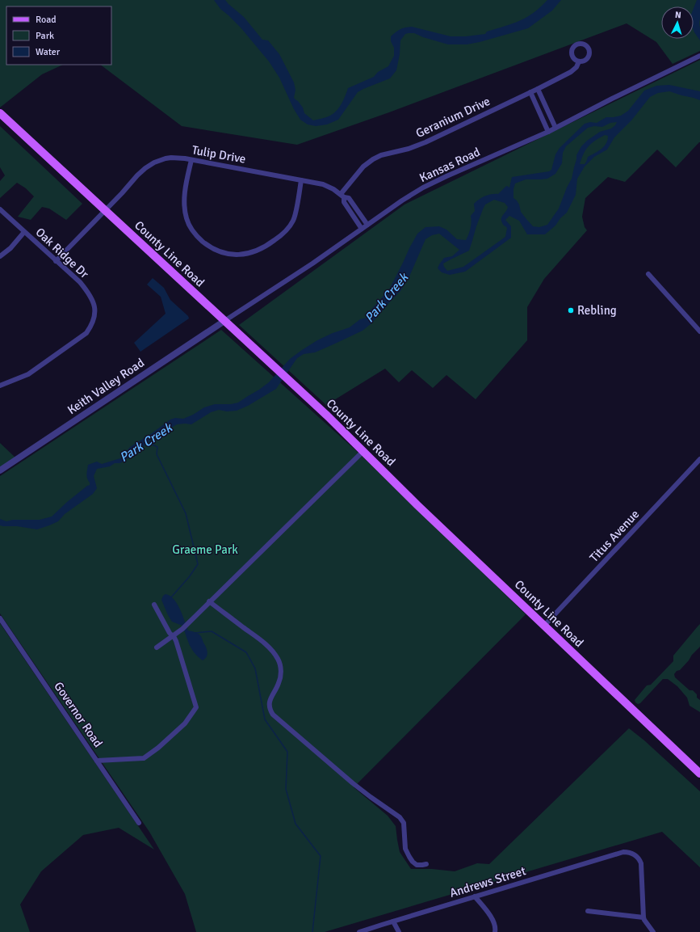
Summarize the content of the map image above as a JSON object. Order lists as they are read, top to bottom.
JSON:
{
  "streets": {
    "main road": ["County Line Road"],
    "street": [
      "Geranium Drive",
      "Tulip Drive",
      "Kansas Road",
      "Oak Ridge Dr",
      "Keith Valley Road",
      "Titus Avenue",
      "Governor Road",
      "Andrews Street"
    ]
  },
  "crossings": [
    ["Geranium Drive", "Tulip Drive"],
    ["Tulip Drive", "Kansas Road"],
    ["Tulip Drive", "Oak Ridge Dr"],
    ["Tulip Drive", "County Line Road"],
    ["Kansas Road", "County Line Road"],
    ["Kansas Road", "Keith Valley Road"],
    ["County Line Road", "Keith Valley Road"],
    ["County Line Road", "Titus Avenue"]
  ],
  "water": ["Park Creek"],
  "parks": ["Graeme Park"],
  "places": ["Rebling"],
  "legend": ["Road", "Park", "Water"],
  "north": "top"
}
